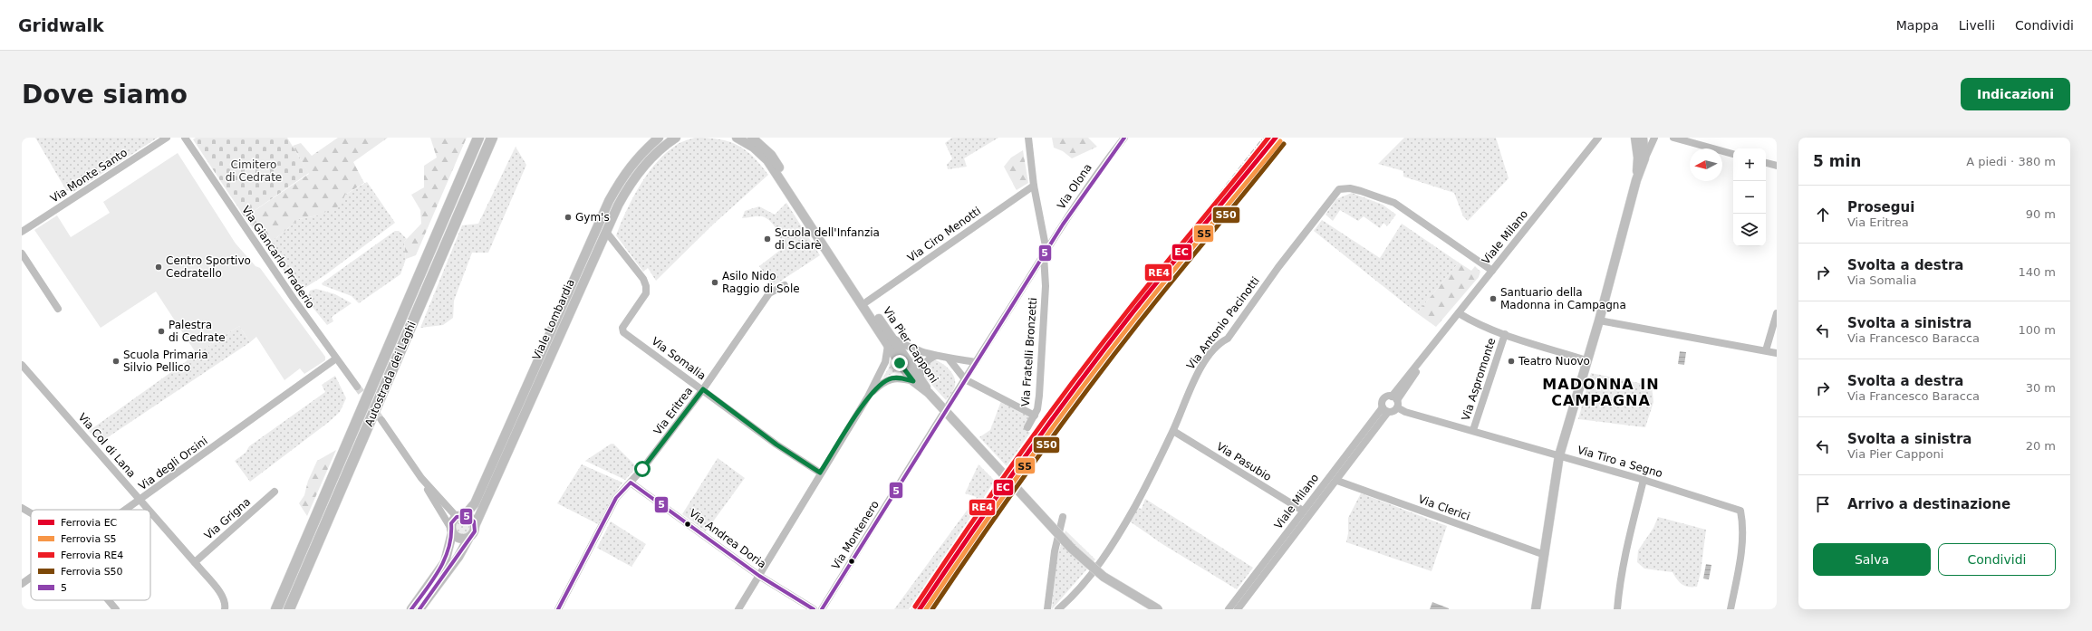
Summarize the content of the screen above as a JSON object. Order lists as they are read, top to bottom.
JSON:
{
  "streets": {
    "highway": ["Autostrada dei Laghi"],
    "main road": ["Viale Lombardia", "Via Pier Capponi"],
    "street": [
      "Via Monte Santo",
      "Via Olona",
      "Via Ciro Menotti",
      "Viale Milano",
      "Via Giancarlo Praderio",
      "Via Antonio Pacinotti",
      "Via Fratelli Bronzetti",
      "Via Somalia",
      "Via Aspromonte",
      "Via Eritrea",
      "Via Col di Lana",
      "Via Pasubio",
      "Via Tiro a Segno",
      "Via degli Orsini",
      "Via Clerici",
      "Via Grigna",
      "Via Montenero",
      "Via Andrea Doria"
    ]
  },
  "crossings": [
    ["Via Olona", "Via Fratelli Bronzetti"],
    ["Via Olona", "Via Montenero"],
    ["Via Ciro Menotti", "Via Pier Capponi"],
    ["Via Ciro Menotti", "Via Fratelli Bronzetti"],
    ["Viale Milano", "Via Antonio Pacinotti"],
    ["Viale Milano", "Via Pasubio"],
    ["Viale Milano", "Via Tiro a Segno"],
    ["Viale Milano", "Via Clerici"],
    ["Via Giancarlo Praderio", "Via degli Orsini"],
    ["Viale Lombardia", "Via Somalia"],
    ["Via Antonio Pacinotti", "Via Pasubio"],
    ["Via Fratelli Bronzetti", "Via Montenero"],
    ["Via Somalia", "Via Eritrea"],
    ["Via Aspromonte", "Via Tiro a Segno"],
    ["Via Eritrea", "Via Andrea Doria"],
    ["Via Col di Lana", "Via degli Orsini"],
    ["Via Col di Lana", "Via Grigna"]
  ],
  "districts": ["MADONNA IN CAMPAGNA"],
  "parks": ["Cimitero di Cedrate"],
  "places": [
    "Gym's",
    "Scuola dell'Infanzia di Sciarè",
    "Centro Sportivo Cedratello",
    "Asilo Nido Raggio di Sole",
    "Santuario della Madonna in Campagna",
    "Palestra di Cedrate",
    "Scuola Primaria Silvio Pellico",
    "Teatro Nuovo"
  ],
  "lines": [
    "rail line EC",
    "rail line RE4",
    "transit line 5",
    "rail line S5",
    "rail line S50"
  ],
  "legend": [
    "Ferrovia EC",
    "Ferrovia S5",
    "Ferrovia RE4",
    "Ferrovia S50",
    "5"
  ],
  "north": "left",
  "page": {
    "header": "Gridwalk",
    "nav": ["Mappa", "Livelli", "Condividi"],
    "buttons": [
      "Indicazioni",
      ["Salva", "Condividi"]
    ],
    "title": "Dove siamo",
    "heading": ["5 min", "A piedi · 380 m"],
    "map_buttons": ["+", "−"],
    "list": [
      ["Prosegui", "Via Eritrea", "90 m"],
      ["Svolta a destra", "Via Somalia", "140 m"],
      ["Svolta a sinistra", "Via Francesco Baracca", "100 m"],
      ["Svolta a destra", "Via Francesco Baracca", "30 m"],
      ["Svolta a sinistra", "Via Pier Capponi", "20 m"],
      "Arrivo a destinazione"
    ]
  }
}
